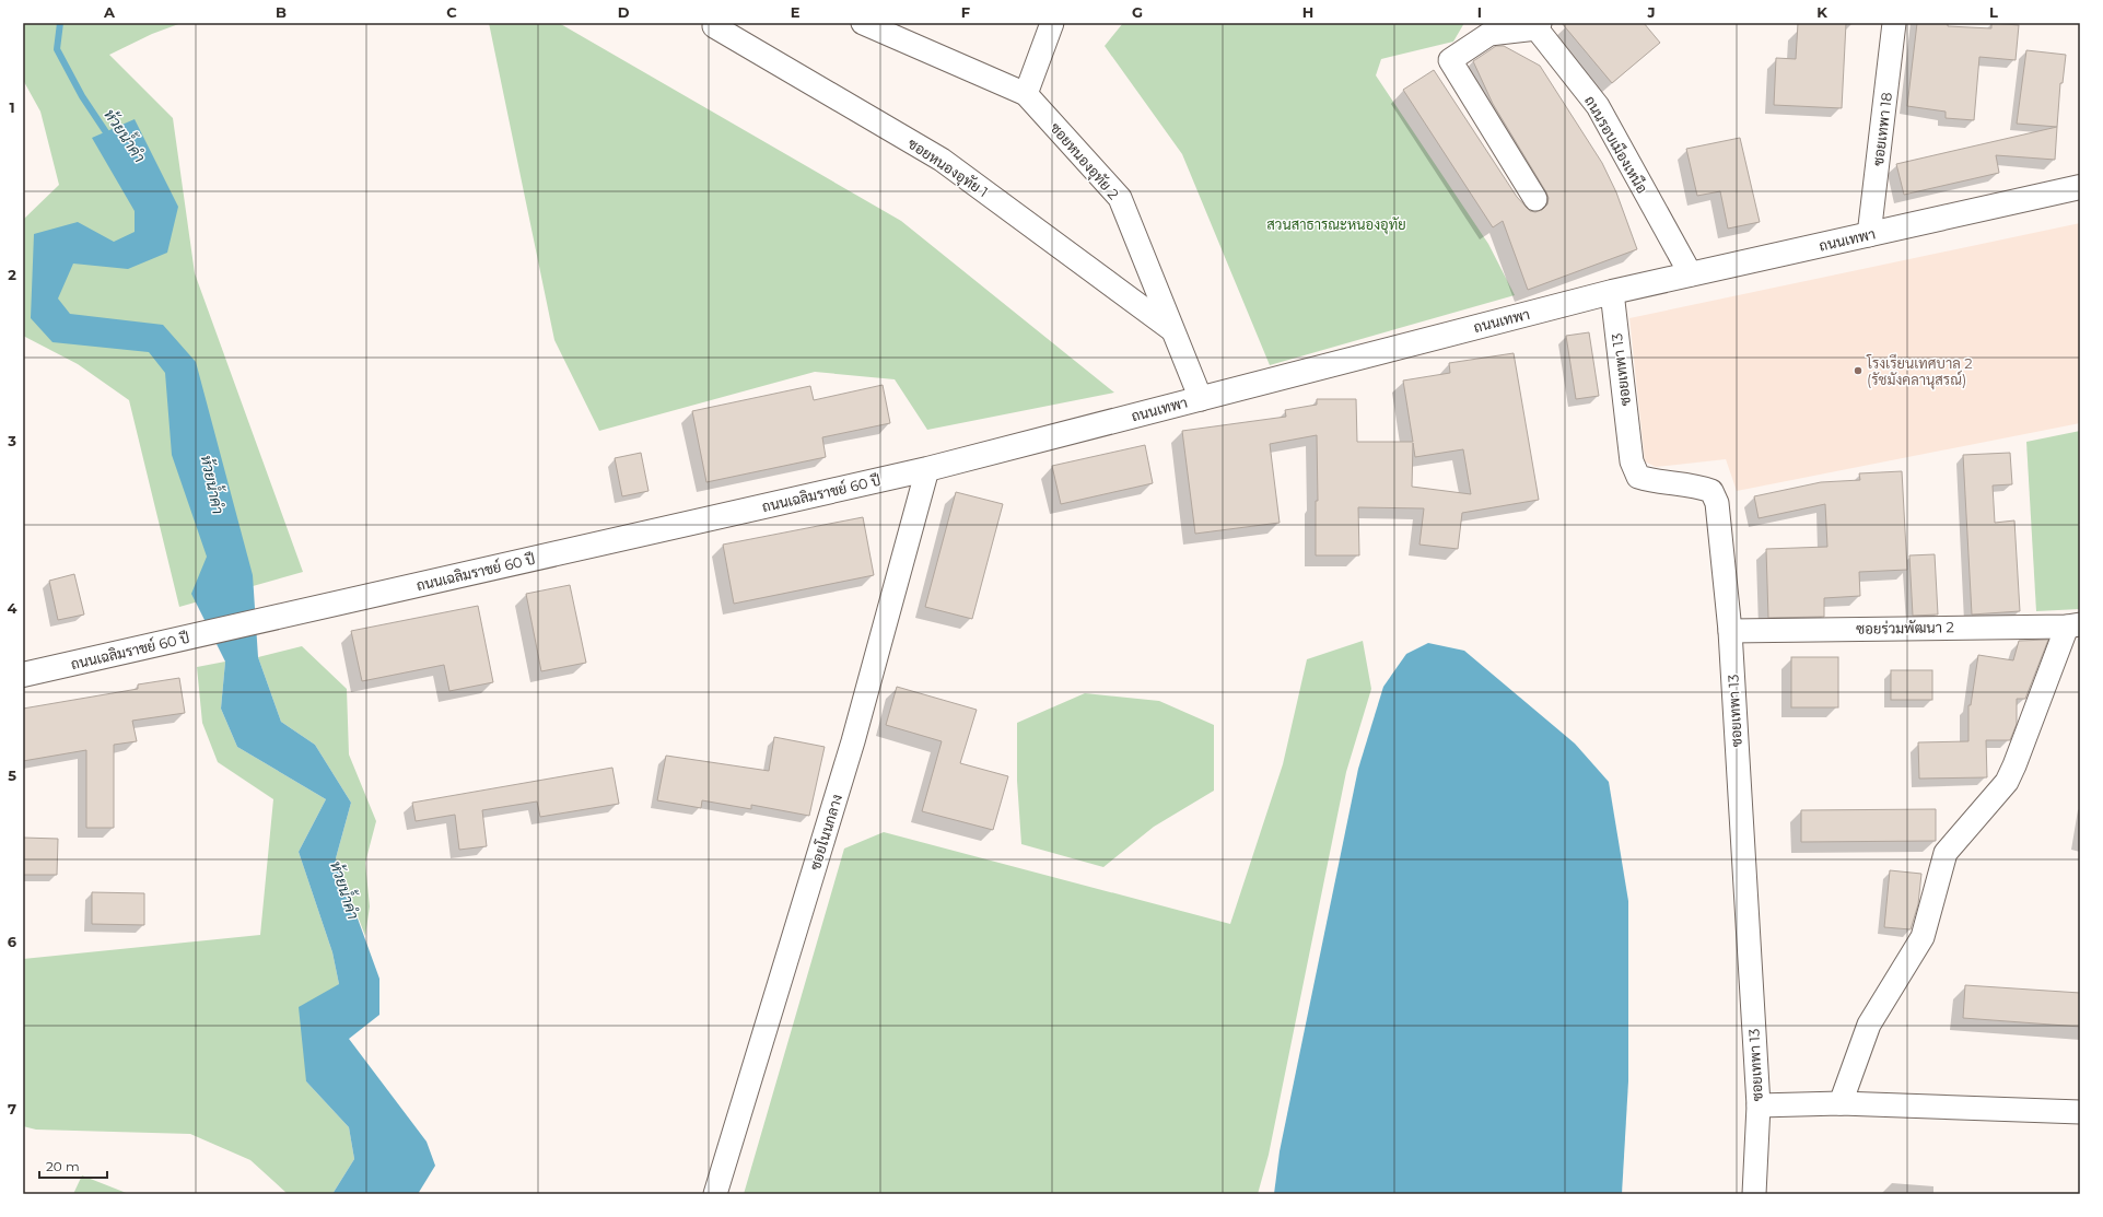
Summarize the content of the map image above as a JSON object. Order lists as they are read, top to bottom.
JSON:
{
  "streets": {
    "street": [
      "ซอยเทพา 18",
      "ถนนรอบเมืองเหนือ",
      "ซอยหนองอุทัย 2",
      "ซอยหนองอุทัย 1",
      "ถนนเทพา",
      "ซอยเทพา 13",
      "ถนนเฉลิมราชย์ 60 ปี",
      "ซอยร่วมพัฒนา 2",
      "ซอยโนนกลาง"
    ]
  },
  "crossings": [
    ["ซอยเทพา 18", "ถนนเทพา"],
    ["ถนนรอบเมืองเหนือ", "ถนนเทพา"],
    ["ซอยหนองอุทัย 2", "ซอยหนองอุทัย 1"],
    ["ซอยหนองอุทัย 2", "ถนนเทพา"],
    ["ถนนเทพา", "ซอยเทพา 13"],
    ["ถนนเทพา", "ถนนเฉลิมราชย์ 60 ปี"],
    ["ถนนเทพา", "ซอยโนนกลาง"],
    ["ซอยเทพา 13", "ซอยร่วมพัฒนา 2"],
    ["ถนนเฉลิมราชย์ 60 ปี", "ซอยโนนกลาง"]
  ],
  "water": ["ห้วยน้ำคำ"],
  "parks": ["สวนสาธารณะหนองอุทัย"],
  "places": ["โรงเรียนเทศบาล 2 (รัชมังคลานุสรณ์)"],
  "scale_bar": "20 m",
  "grid": {
    "columns": [
      "A",
      "B",
      "C",
      "D",
      "E",
      "F",
      "G",
      "H",
      "I",
      "J",
      "K",
      "L"
    ],
    "rows": [
      "1",
      "2",
      "3",
      "4",
      "5",
      "6",
      "7"
    ]
  }
}
